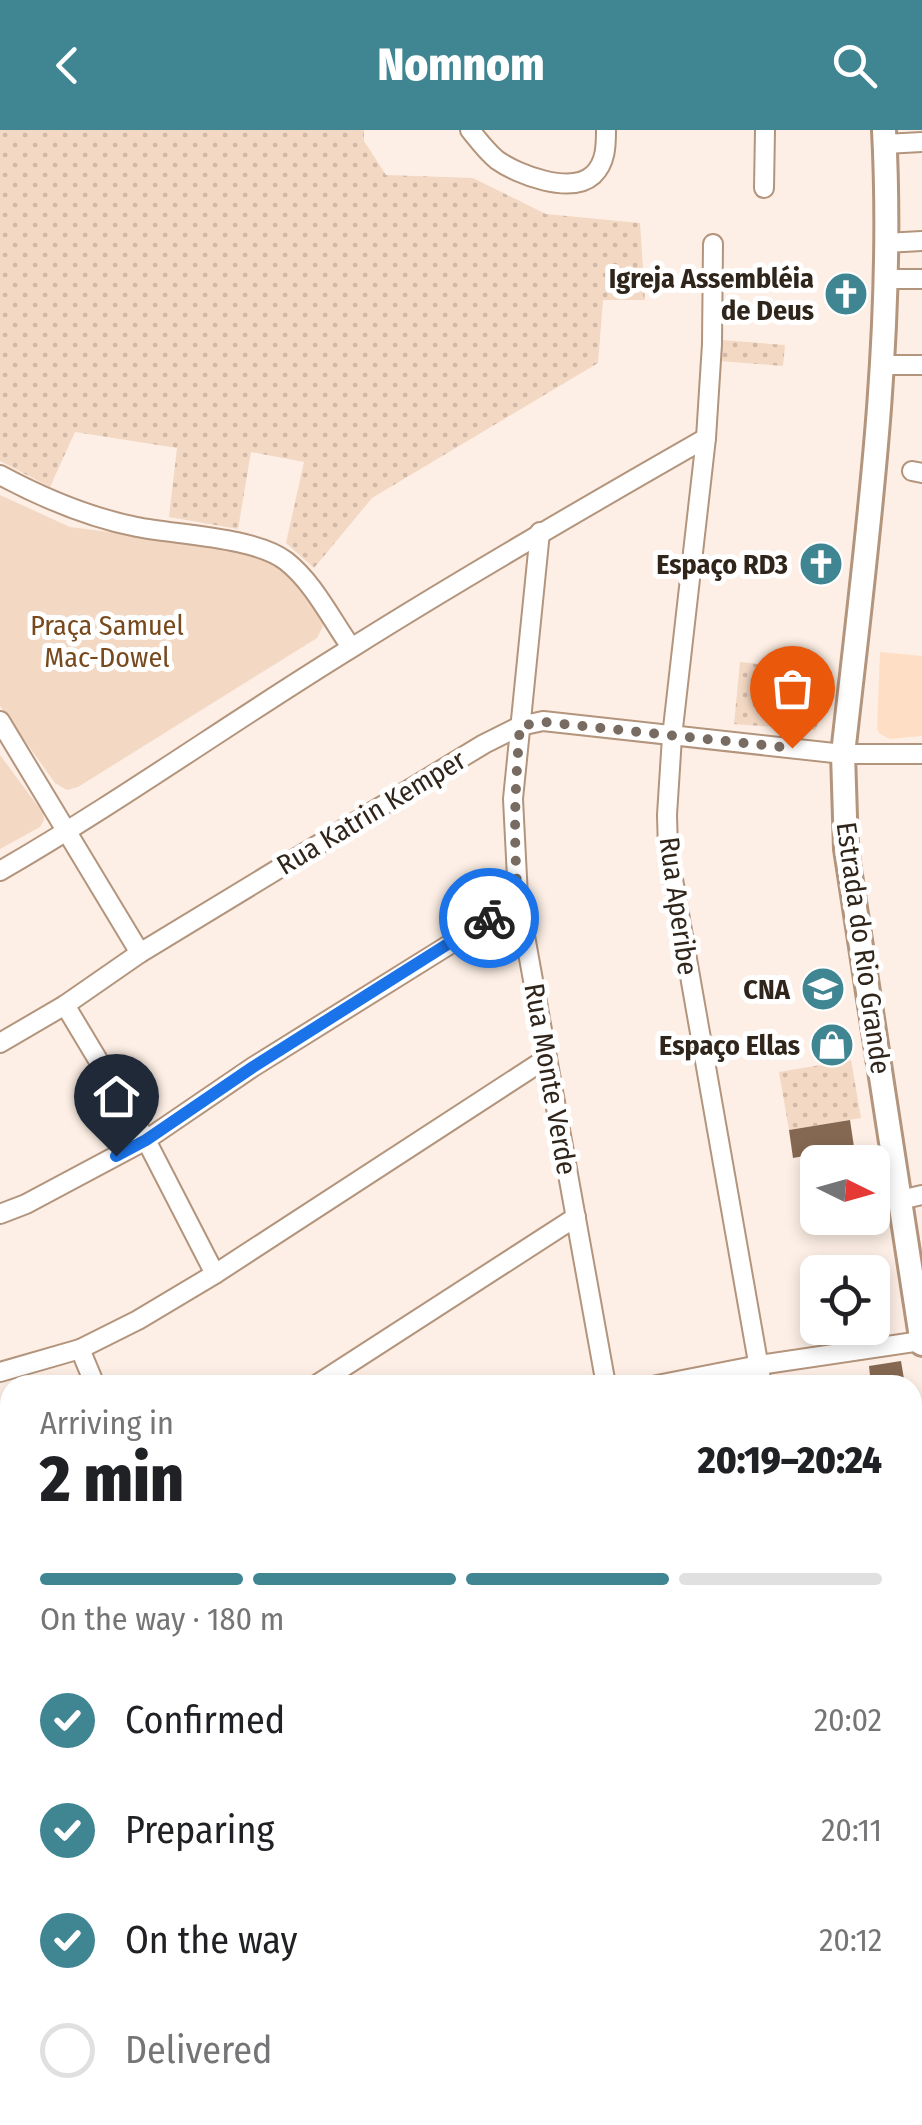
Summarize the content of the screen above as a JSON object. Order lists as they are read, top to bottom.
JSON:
{
  "streets": {
    "main road": ["Estrada do Rio Grande"],
    "street": ["Rua Katrin Kemper", "Rua Aperibe", "Rua Monte Verde"]
  },
  "crossings": [
    ["Rua Katrin Kemper", "Rua Aperibe"],
    ["Rua Katrin Kemper", "Estrada do Rio Grande"],
    ["Rua Katrin Kemper", "Rua Monte Verde"]
  ],
  "parks": ["Praça Samuel Mac-Dowel"],
  "places": {
    "church": ["Igreja Assembléia de Deus", "Espaço RD3"],
    "school or university": ["CNA"],
    "shop": ["Espaço Ellas"]
  },
  "north": "right",
  "page": {
    "header": "Nomnom",
    "heading": ["2 min", "Arriving in", "20:19–20:24"],
    "bar": "On the way · 180 m",
    "list": [
      ["Confirmed", "20:02"],
      ["Preparing", "20:11"],
      ["On the way", "20:12"],
      "Delivered"
    ]
  }
}
